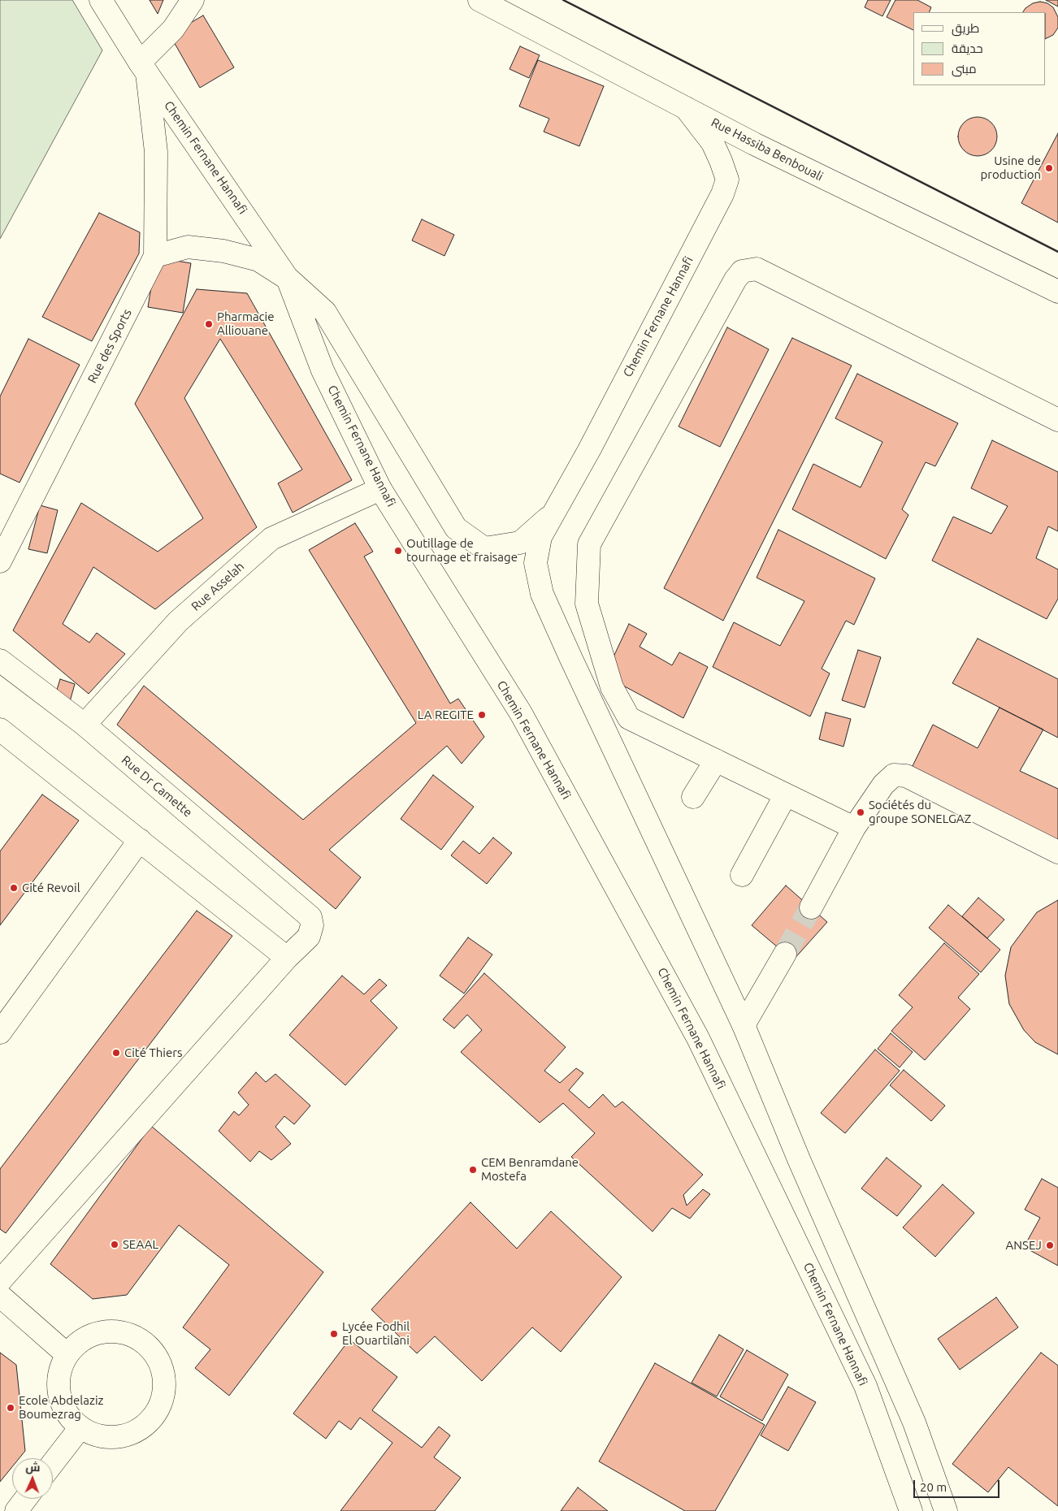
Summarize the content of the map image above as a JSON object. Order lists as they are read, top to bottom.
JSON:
{
  "streets": {
    "main road": [
      "Rue Hassiba Benbouali",
      "Chemin Fernane Hannafi",
      "Rue des Sports",
      "Rue Asselah",
      "Rue Dr Camette"
    ]
  },
  "crossings": [
    ["Rue Hassiba Benbouali", "Chemin Fernane Hannafi"],
    ["Chemin Fernane Hannafi", "Rue Asselah"],
    ["Rue Asselah", "Rue Dr Camette"]
  ],
  "places": [
    "Usine de production",
    "Pharmacie Alliouane",
    "Outillage de tournage et fraisage",
    "LA REGITE",
    "Sociétés du groupe SONELGAZ",
    "Cité Revoil",
    "Cité Thiers",
    "CEM Benramdane Mostefa",
    "SEAAL",
    "ANSEJ",
    "Lycée Fodhil El Ouartilani",
    "Ecole Abdelaziz Boumezrag"
  ],
  "legend": ["طريق", "حديقة", "مبنى"],
  "scale_bar": "20 m",
  "north": "top"
}
